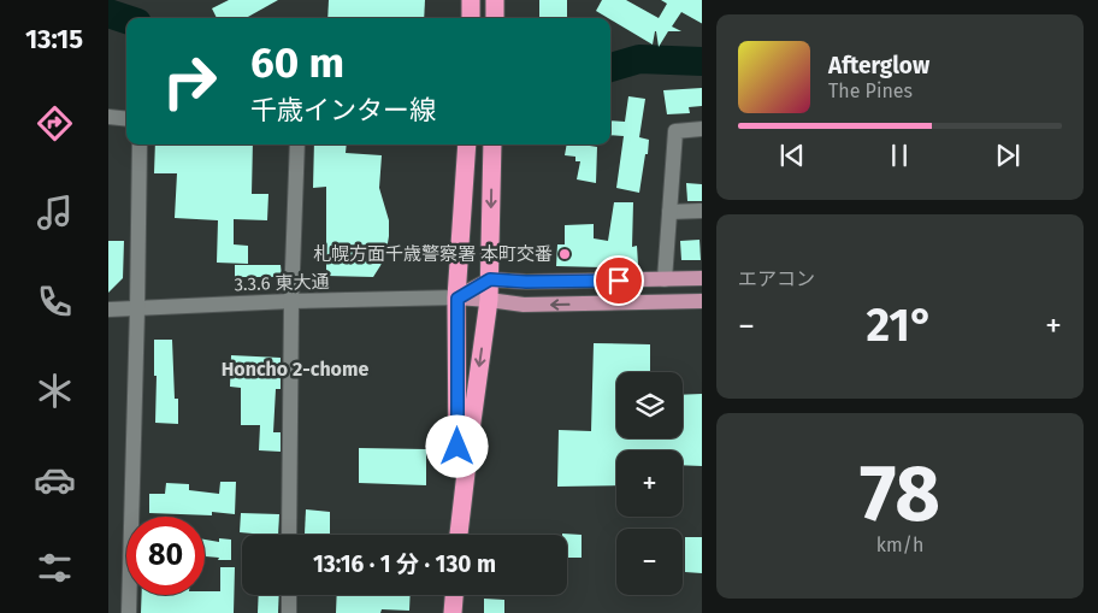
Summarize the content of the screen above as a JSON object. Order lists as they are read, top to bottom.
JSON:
{
  "streets": {
    "street": ["3.3.6 東大通"]
  },
  "districts": ["Honcho 2-chome"],
  "places": ["札幌方面千歳警察署 本町交番"],
  "page": {
    "tabs": "13:15",
    "turn": ["60 m", "千歳インター線"],
    "song": ["Afterglow", "The Pines"],
    "tile": [
      "エアコン",
      ["78", "km/h"]
    ],
    "heat": ["−", "21°", "+"],
    "map_buttons": ["+", "−"],
    "limit": "80",
    "trip": "13:16 · 1 分 · 130 m"
  }
}
